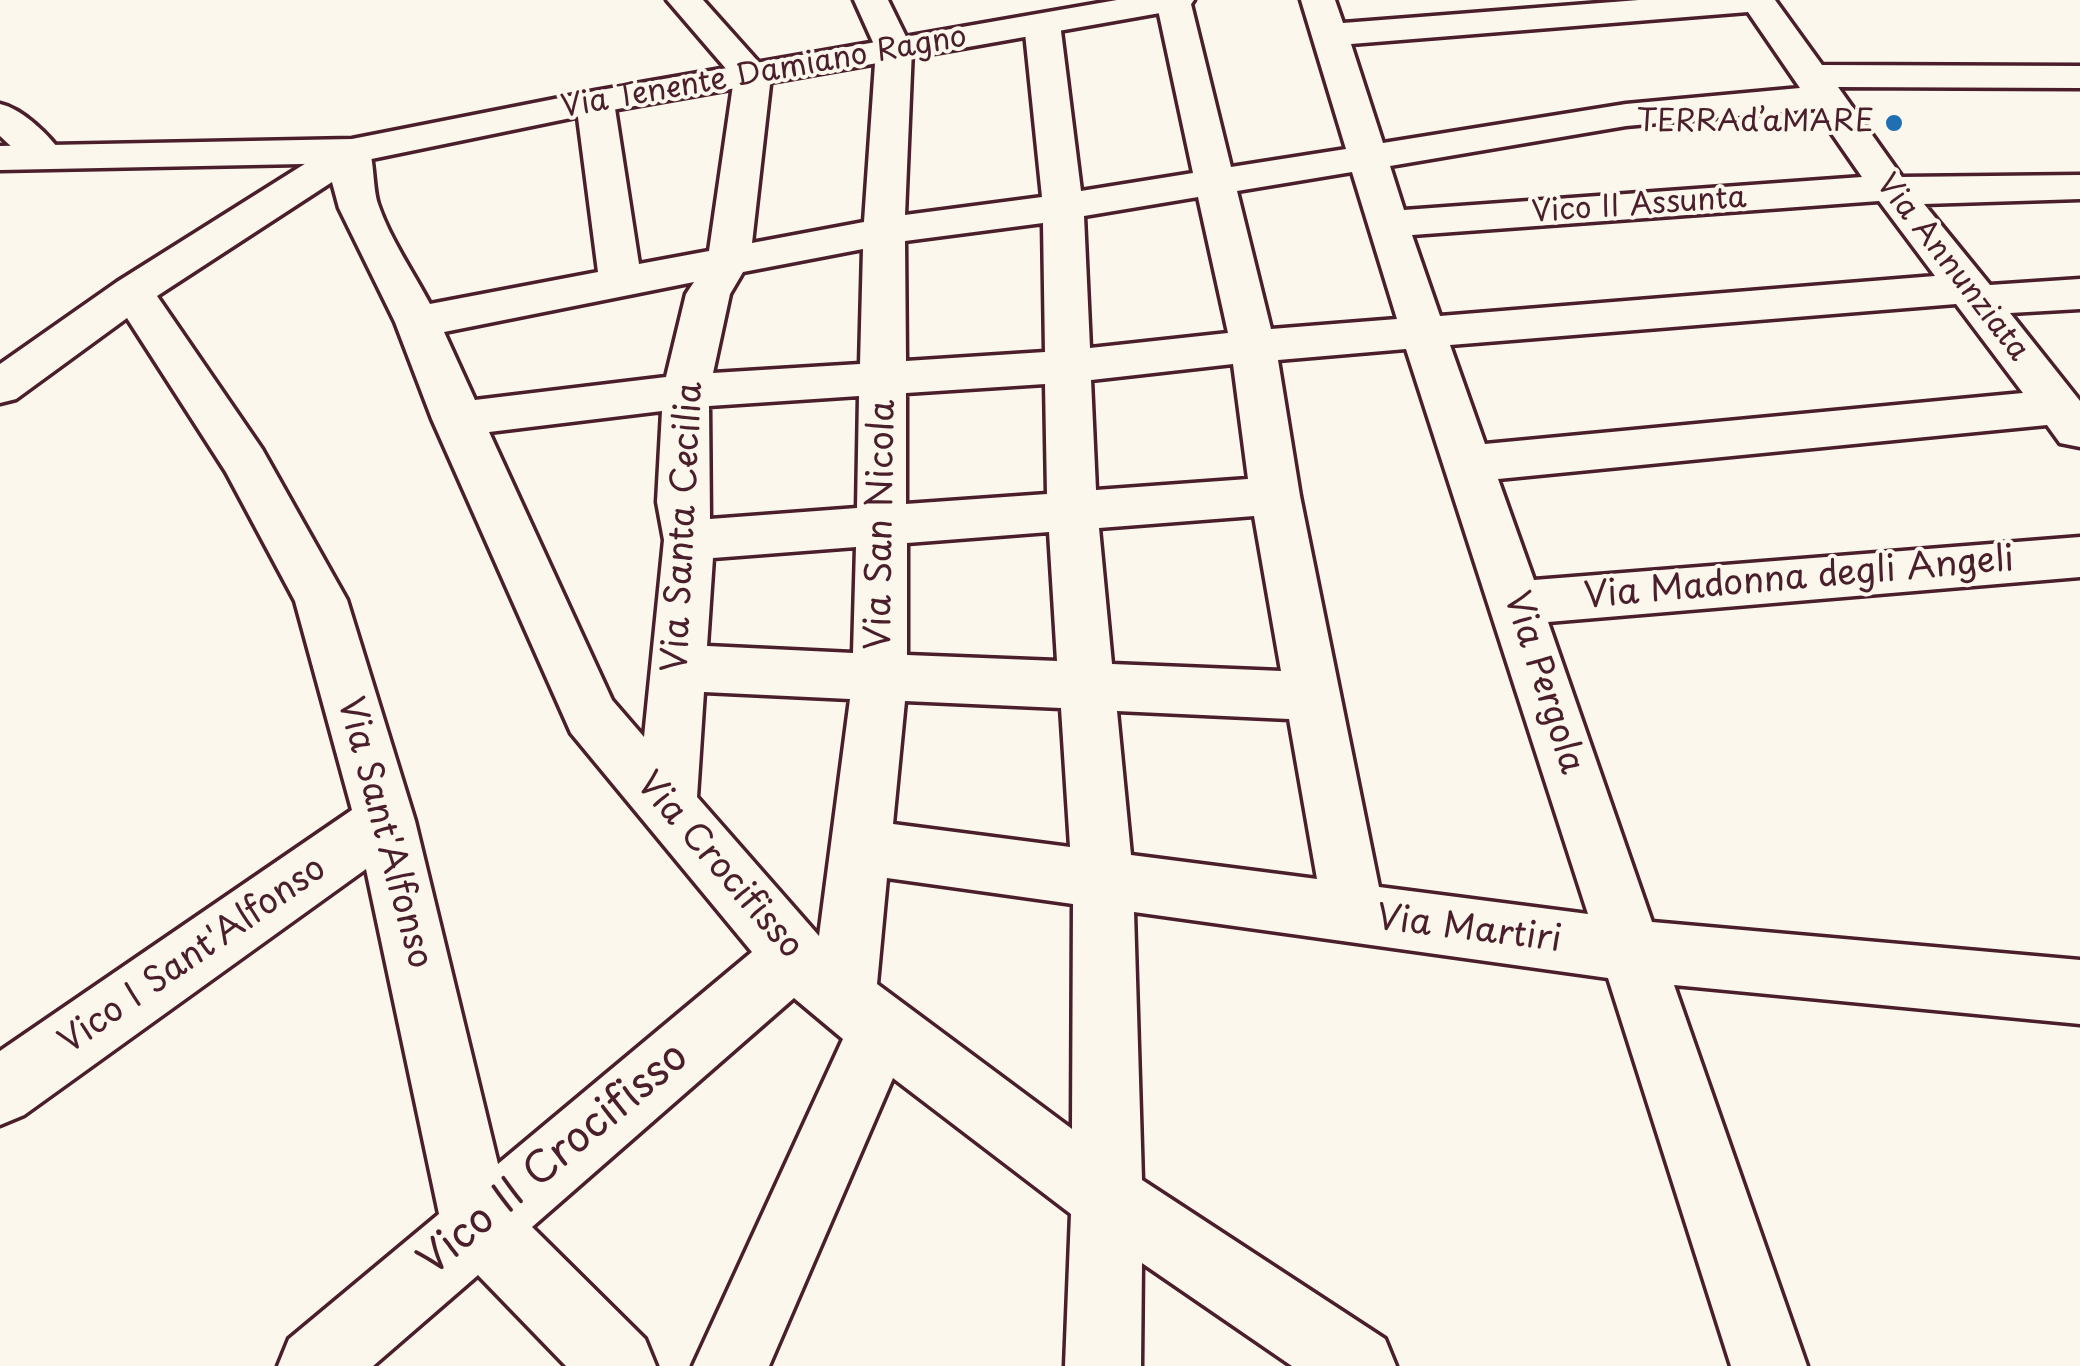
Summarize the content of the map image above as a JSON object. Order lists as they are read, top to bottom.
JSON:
{
  "streets": {
    "street": [
      "Via Tenente Damiano Ragno",
      "Vico II Assunta",
      "Via Annunziata",
      "Via San Nicola",
      "Via Santa Cecilia",
      "Via Madonna degli Angeli",
      "Via Pergola",
      "Via Sant'Alfonso",
      "Via Crocifisso",
      "Via Martiri",
      "Vico I Sant'Alfonso",
      "Vico II Crocifisso"
    ]
  },
  "crossings": [
    ["Via Tenente Damiano Ragno", "Via San Nicola"],
    ["Via Tenente Damiano Ragno", "Via Santa Cecilia"],
    ["Via Tenente Damiano Ragno", "Via Crocifisso"],
    ["Vico II Assunta", "Via Annunziata"],
    ["Vico II Assunta", "Via Pergola"],
    ["Via San Nicola", "Via Crocifisso"],
    ["Via San Nicola", "Via Martiri"],
    ["Via San Nicola", "Vico II Crocifisso"],
    ["Via Santa Cecilia", "Via Crocifisso"],
    ["Via Madonna degli Angeli", "Via Pergola"],
    ["Via Pergola", "Via Martiri"],
    ["Via Sant'Alfonso", "Vico I Sant'Alfonso"],
    ["Via Sant'Alfonso", "Vico II Crocifisso"],
    ["Via Crocifisso", "Vico II Crocifisso"]
  ],
  "places": ["TERRAd’aMARE"]
}
